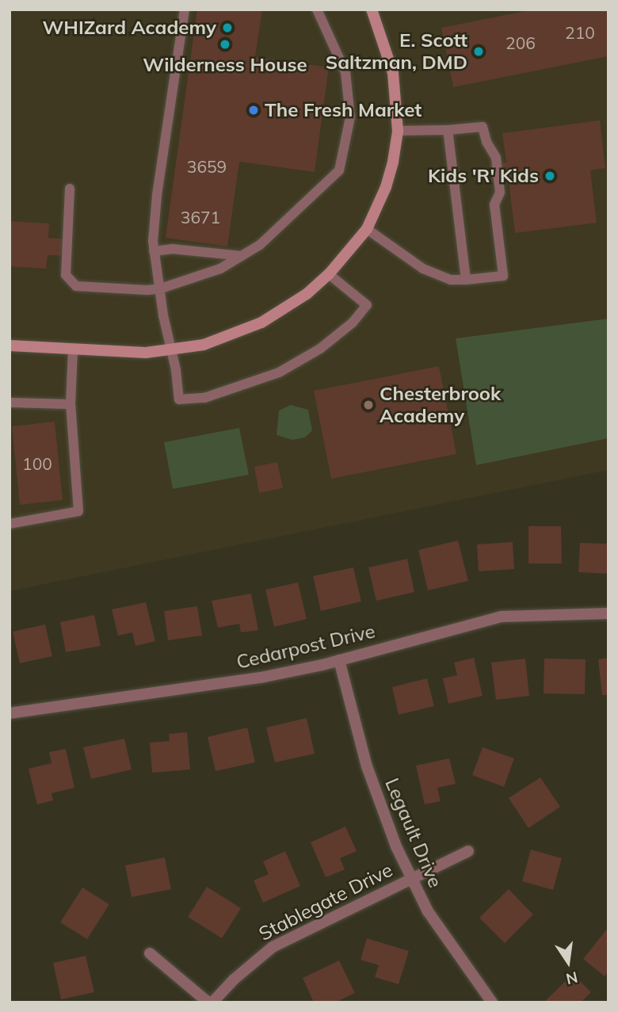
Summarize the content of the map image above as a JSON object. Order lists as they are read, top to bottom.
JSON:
{
  "streets": {
    "street": ["Cedarpost Drive", "Legault Drive", "Stablegate Drive"]
  },
  "crossings": [
    ["Cedarpost Drive", "Legault Drive"],
    ["Legault Drive", "Stablegate Drive"]
  ],
  "places": [
    "WHIZard Academy",
    "Wilderness House",
    "E. Scott Saltzman, DMD",
    "The Fresh Market",
    "Kids 'R' Kids",
    "Chesterbrook Academy"
  ],
  "house_numbers": [
    "210",
    "206",
    "3659",
    "3671",
    "100"
  ],
  "north": "bottom"
}
